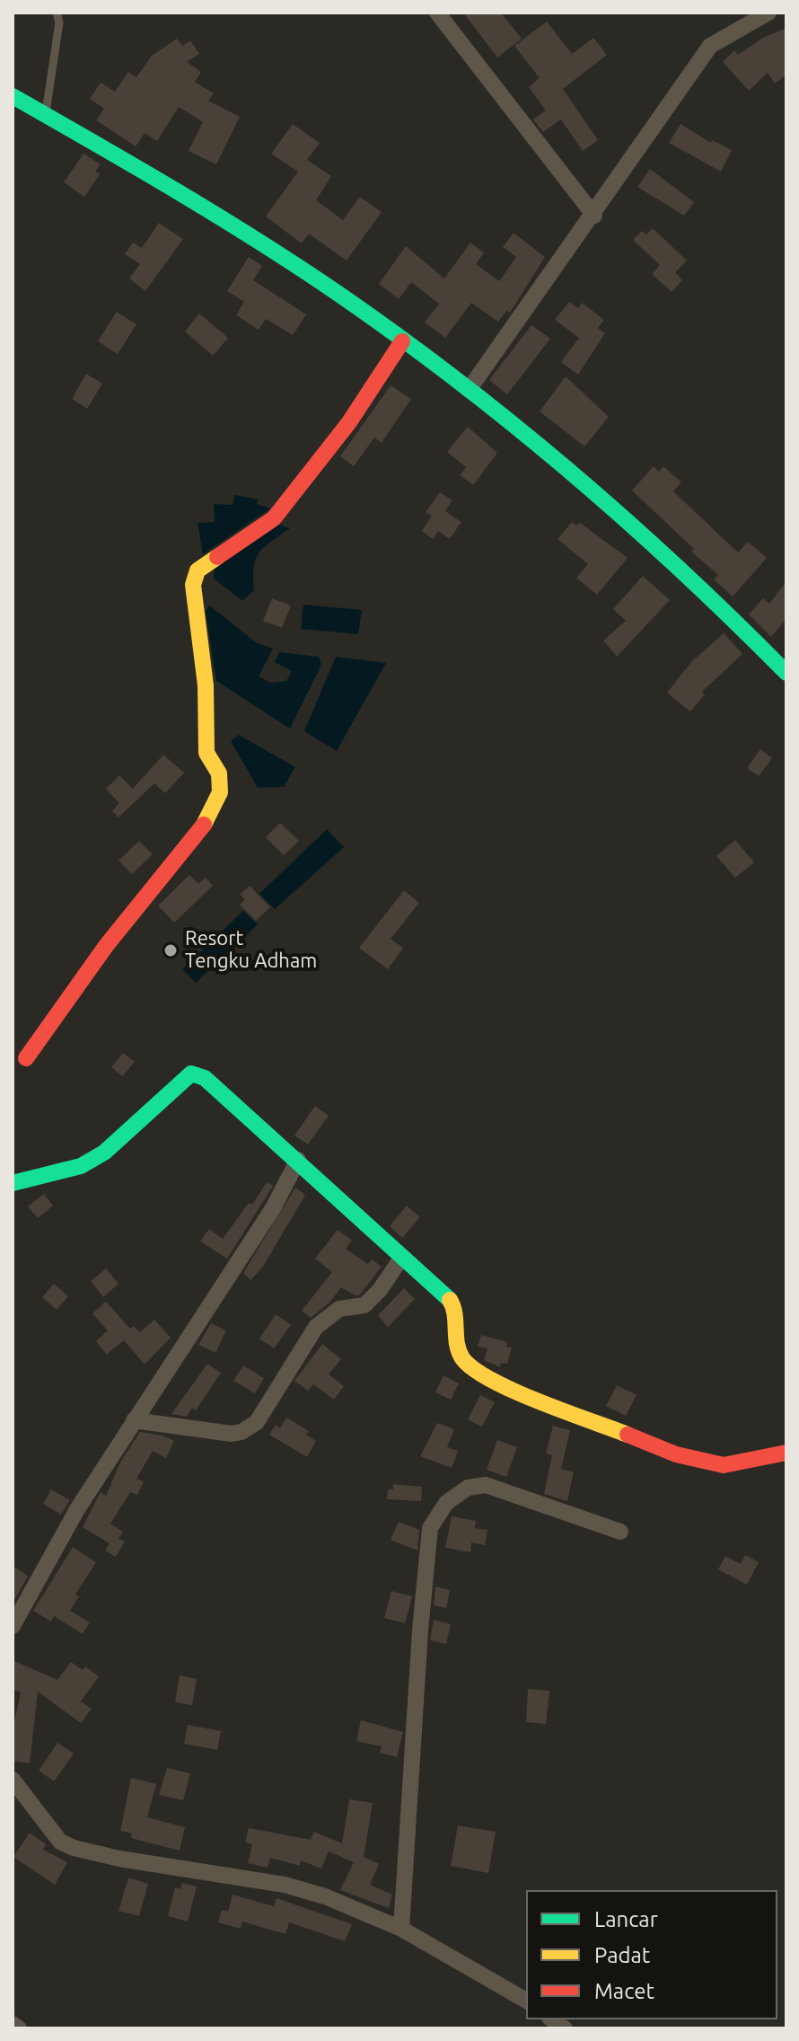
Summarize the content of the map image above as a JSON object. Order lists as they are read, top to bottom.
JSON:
{
  "places": ["Resort Tengku Adham"],
  "legend": ["Lancar", "Padat", "Macet"]
}
